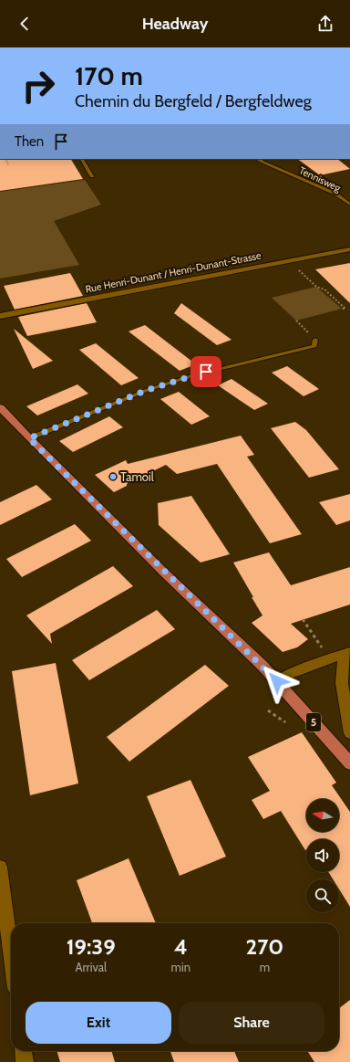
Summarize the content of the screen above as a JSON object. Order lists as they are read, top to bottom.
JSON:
{
  "streets": {
    "main road": ["5"],
    "street": ["Rue Henri-Dunant / Henri-Dunant-Strasse"],
    "lane": ["Tennisweg"]
  },
  "places": ["Tamoil"],
  "north": "left",
  "page": {
    "header": "Headway",
    "turn": ["170 m", "Chemin du Bergfeld / Bergfeldweg"],
    "then": "Then",
    "eta": [
      "19:39",
      "Arrival",
      "4",
      "min",
      "270",
      "m"
    ],
    "buttons": ["Exit", "Share"]
  }
}
